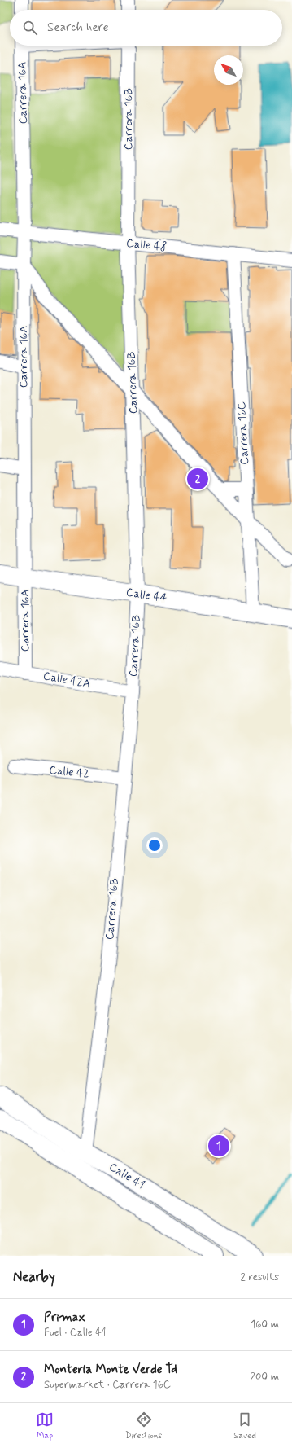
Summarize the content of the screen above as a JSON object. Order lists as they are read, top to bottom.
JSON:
{
  "streets": {
    "main road": ["Calle 44", "Calle 41"],
    "street": [
      "Carrera 16A",
      "Carrera 16B",
      "Calle 48",
      "Carrera 16C",
      "Calle 42A",
      "Calle 42"
    ]
  },
  "crossings": [
    ["Carrera 16A", "Calle 48"],
    ["Carrera 16A", "Calle 44"],
    ["Carrera 16A", "Calle 42A"],
    ["Carrera 16B", "Calle 48"],
    ["Carrera 16B", "Calle 44"],
    ["Carrera 16B", "Calle 42A"],
    ["Carrera 16B", "Calle 42"],
    ["Carrera 16B", "Calle 41"],
    ["Calle 48", "Carrera 16C"],
    ["Carrera 16C", "Calle 44"]
  ],
  "north": "top left",
  "page": {
    "search": "Search here",
    "pins": ["2", "1"],
    "heading": ["Nearby", "2 results"],
    "list": [
      {
        "mark": "1",
        "name": "Primax",
        "note": "Fuel · Calle 41",
        "value": "160 m"
      },
      {
        "mark": "2",
        "name": "Monteria Monte Verde Td",
        "note": "Supermarket · Carrera 16C",
        "value": "200 m"
      }
    ],
    "nav": ["Map", "Directions", "Saved"]
  }
}
